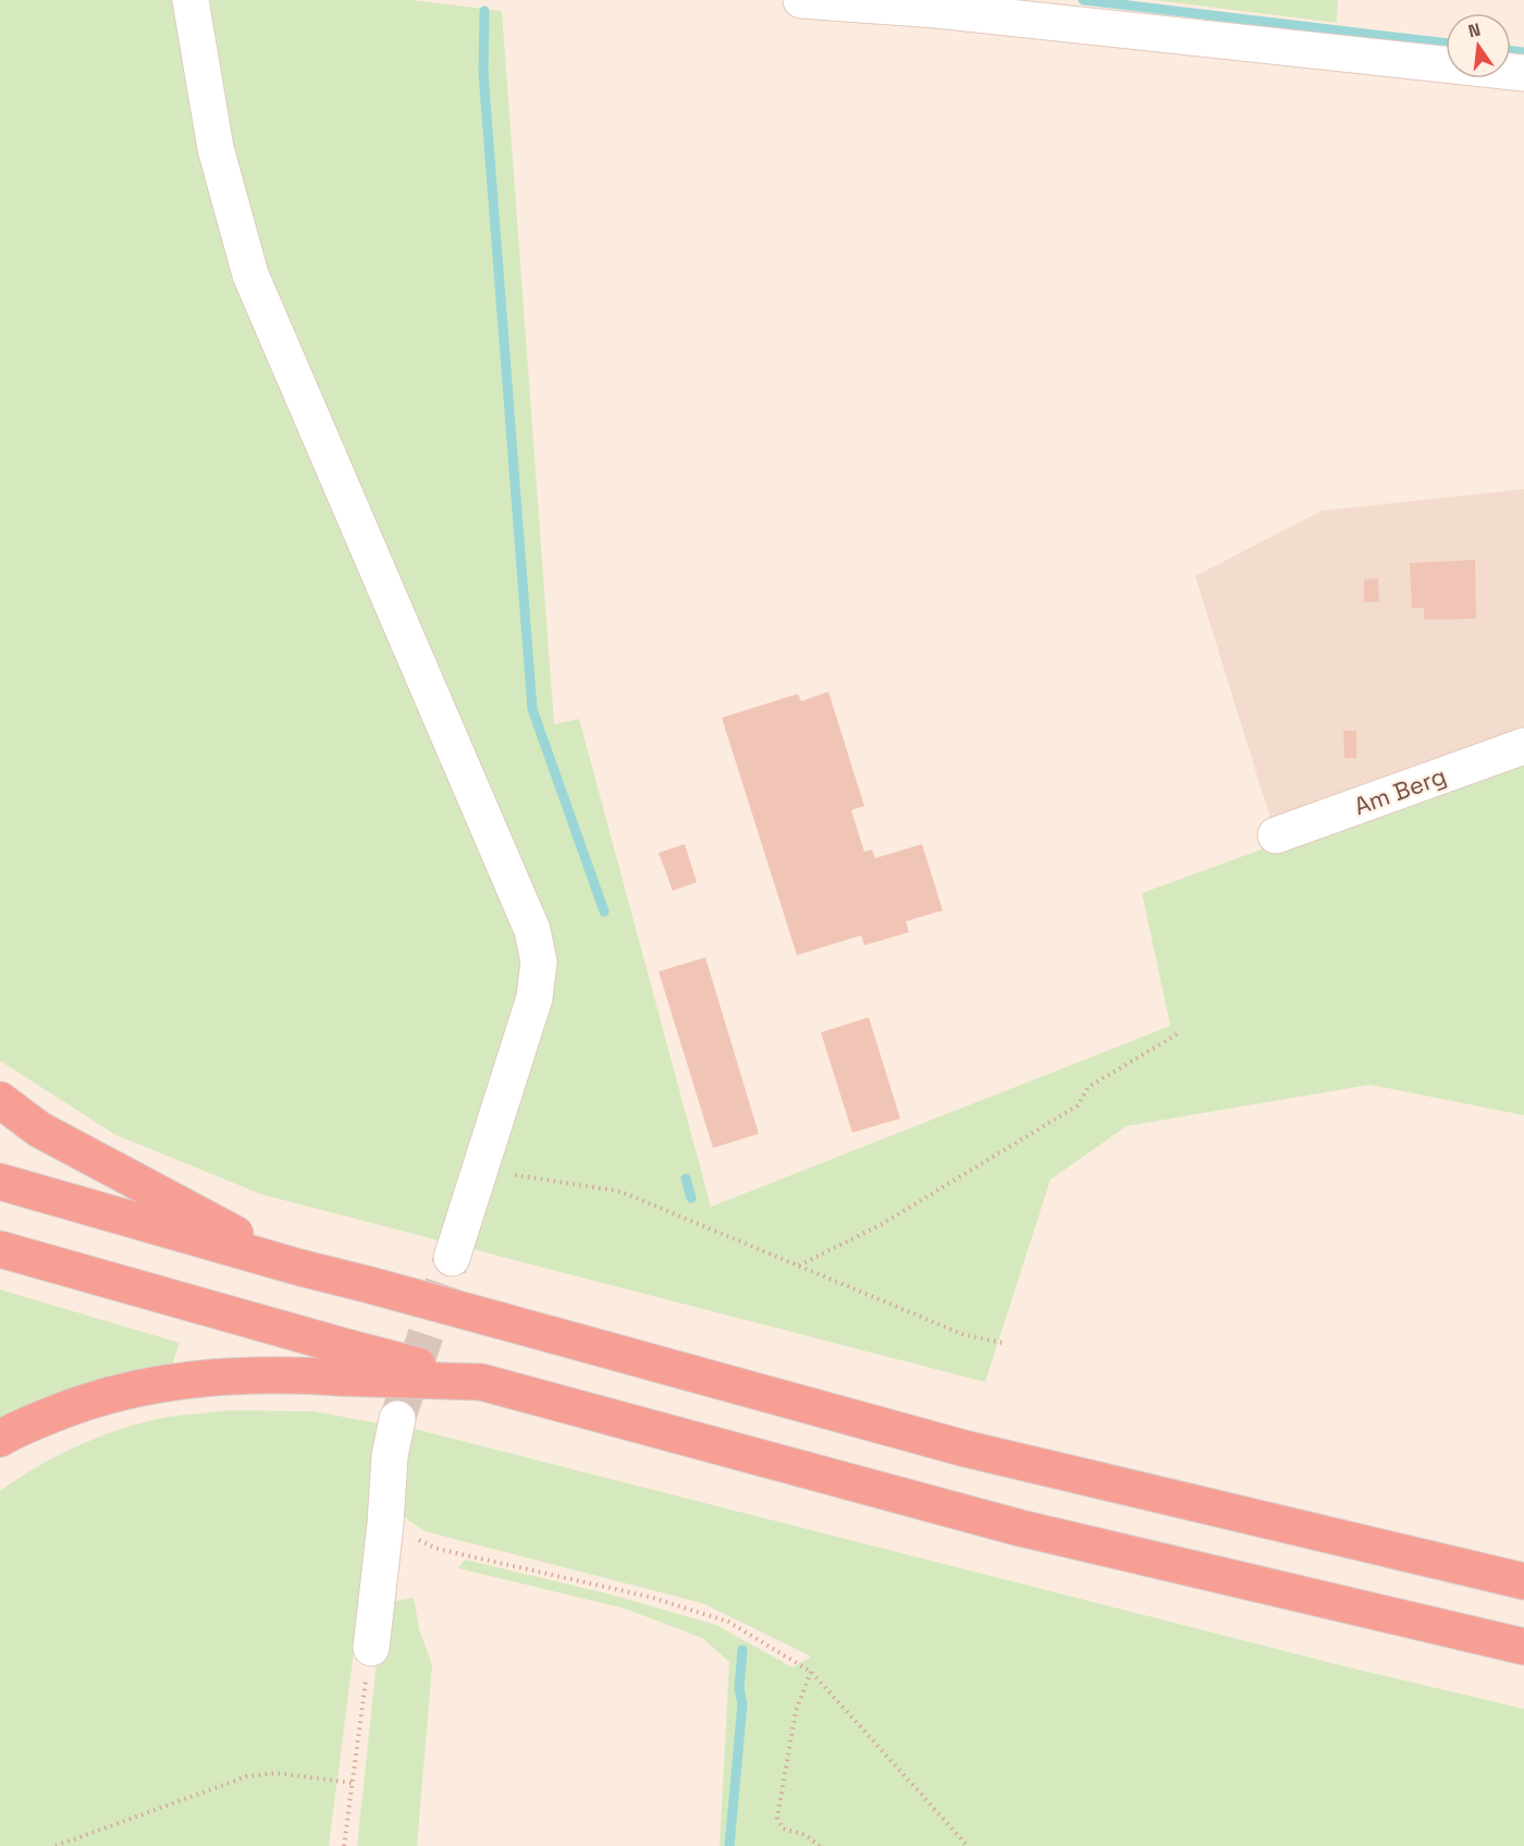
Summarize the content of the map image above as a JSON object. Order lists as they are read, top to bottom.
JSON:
{
  "streets": {
    "street": ["Am Berg"]
  },
  "north": "top"
}
